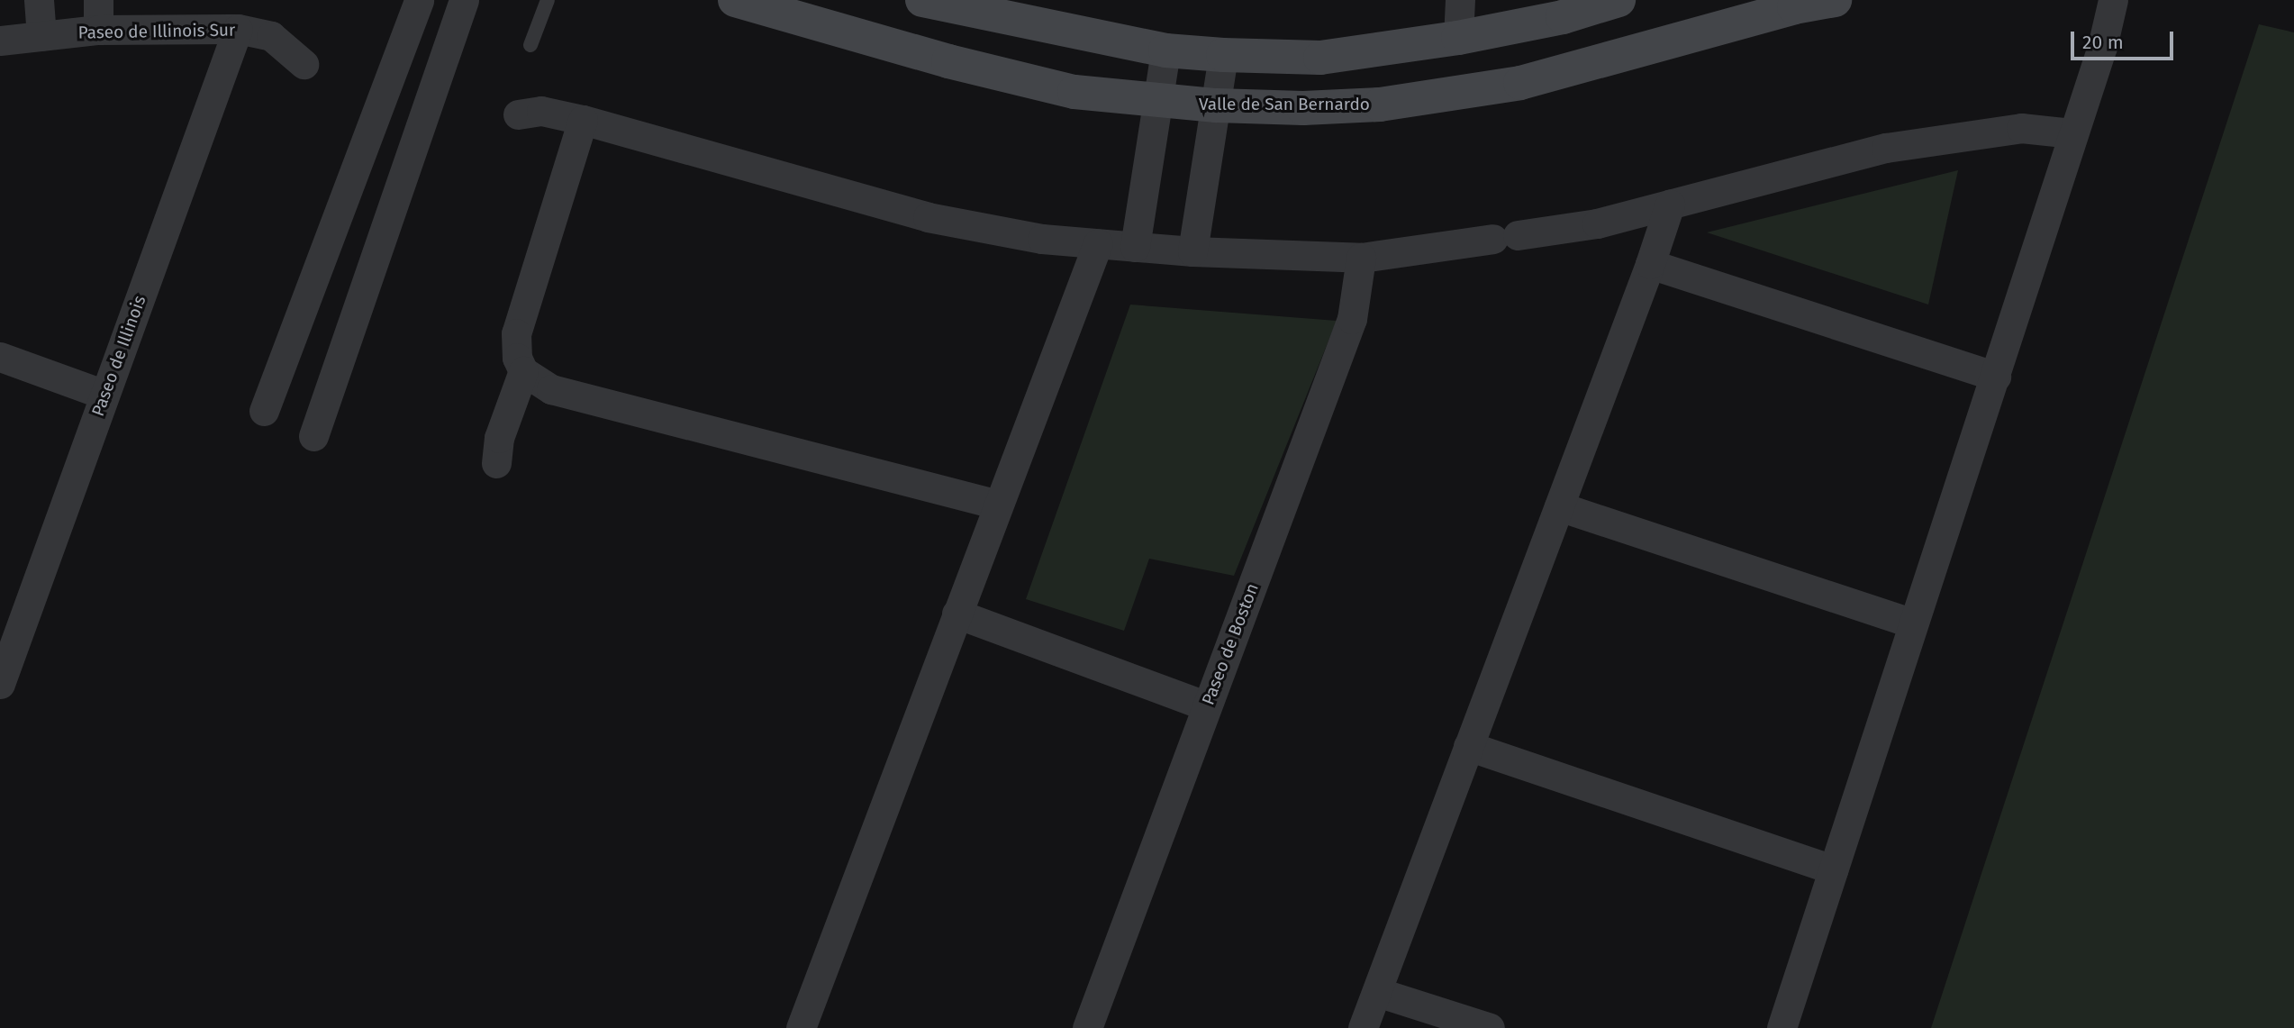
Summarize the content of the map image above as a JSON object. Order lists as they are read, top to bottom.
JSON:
{
  "streets": {
    "street": [
      "Paseo de Illinois Sur",
      "Valle de San Bernardo",
      "Paseo de Illinois",
      "Paseo de Boston"
    ]
  },
  "crossings": [
    ["Paseo de Illinois Sur", "Paseo de Illinois"]
  ],
  "scale_bar": "20 m"
}
